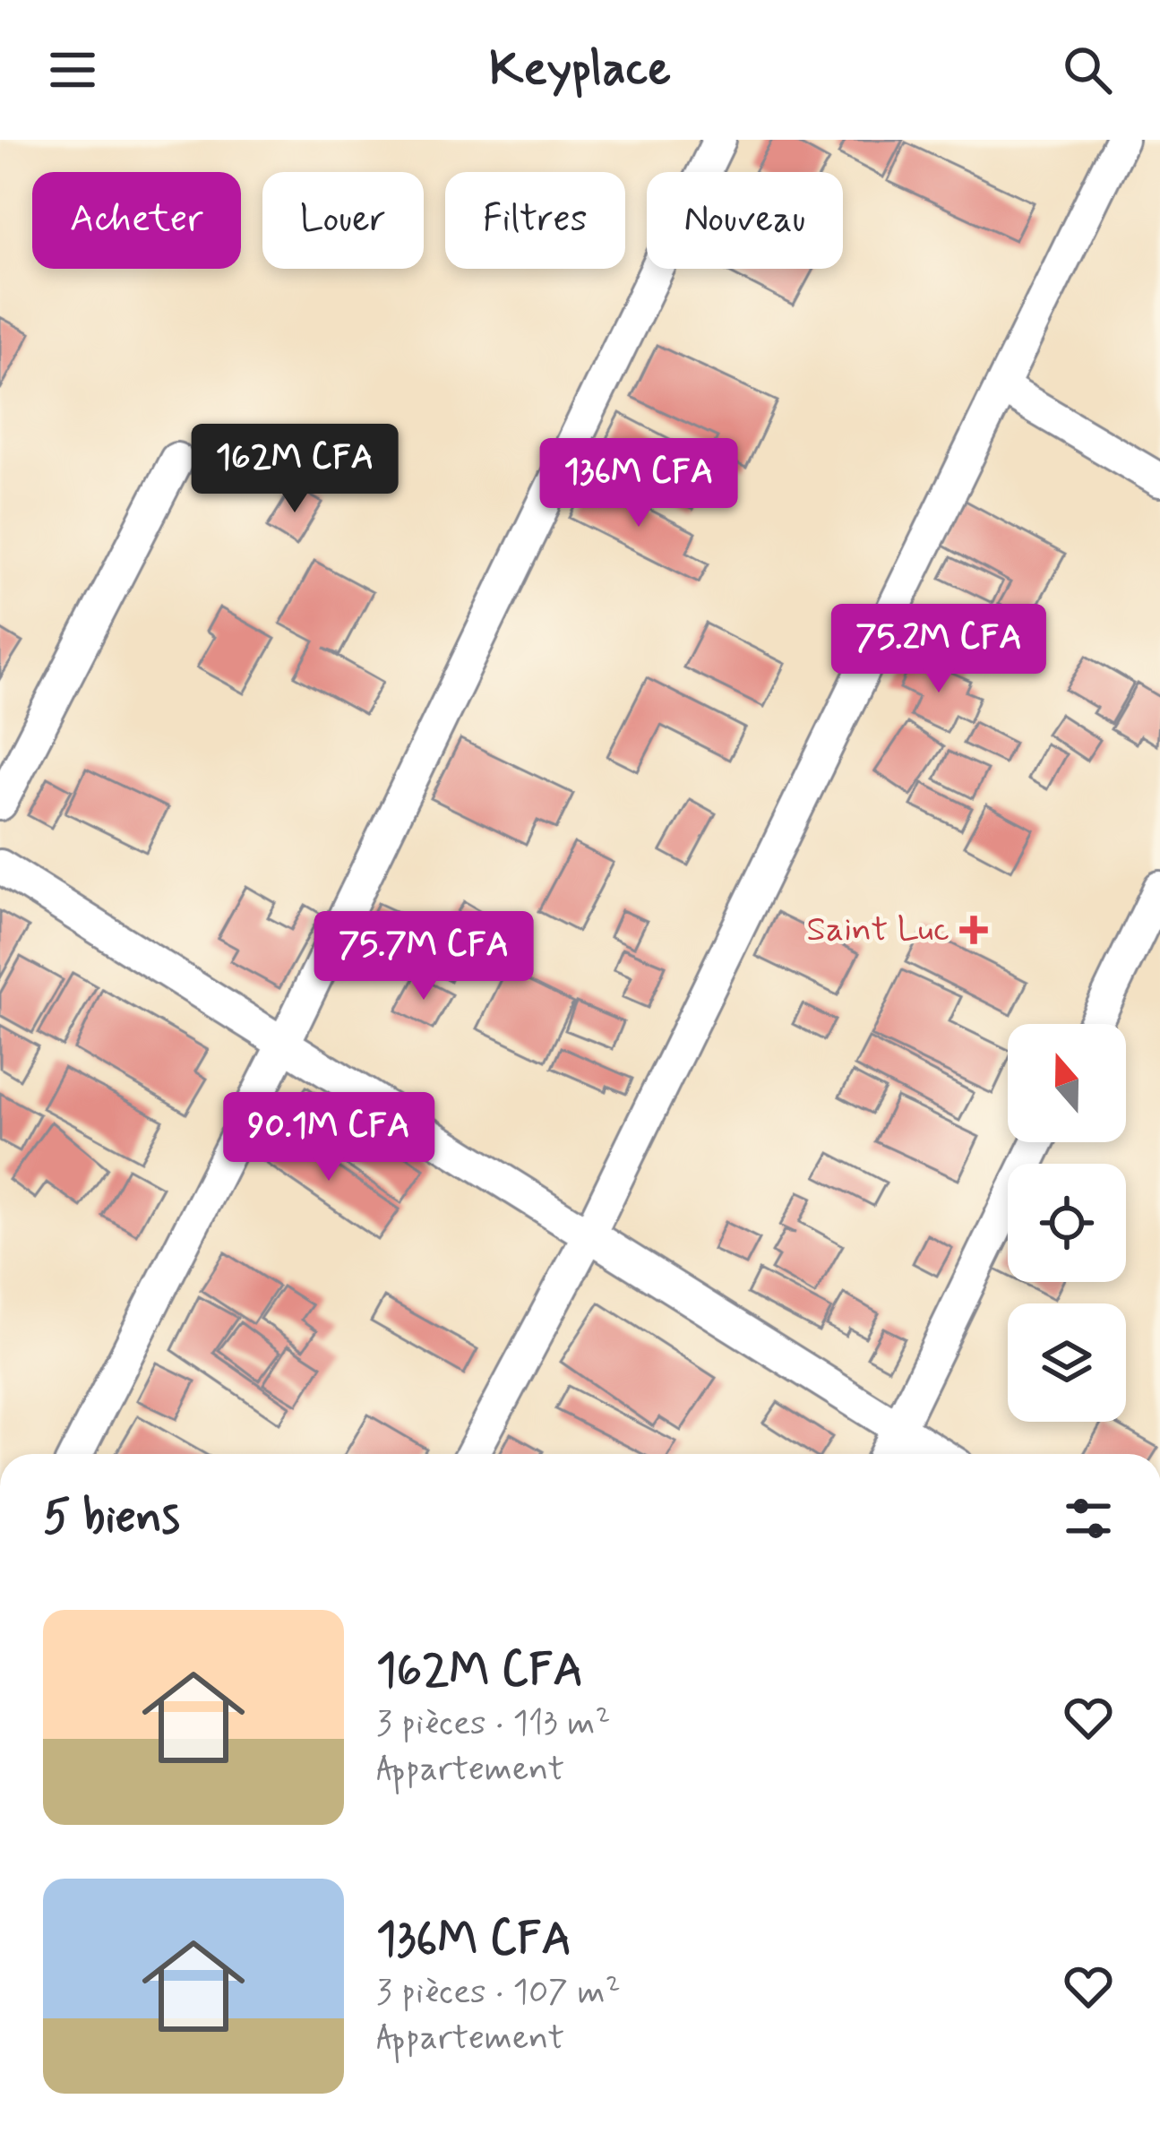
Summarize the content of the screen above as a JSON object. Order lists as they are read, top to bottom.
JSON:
{
  "places": {
    "health": ["Saint Luc"]
  },
  "north": "top",
  "page": {
    "header": "Keyplace",
    "chip": [
      "Acheter",
      "Louer",
      "Filtres",
      "Nouveau"
    ],
    "price": [
      "162M CFA",
      "136M CFA",
      "75.2M CFA",
      "75.7M CFA",
      "90.1M CFA"
    ],
    "heading": "5 biens",
    "list": [
      {
        "name": "162M CFA",
        "note": "3 pièces · 113 m² · Appartement"
      },
      {
        "name": "136M CFA",
        "note": "3 pièces · 107 m² · Appartement"
      }
    ]
  }
}
